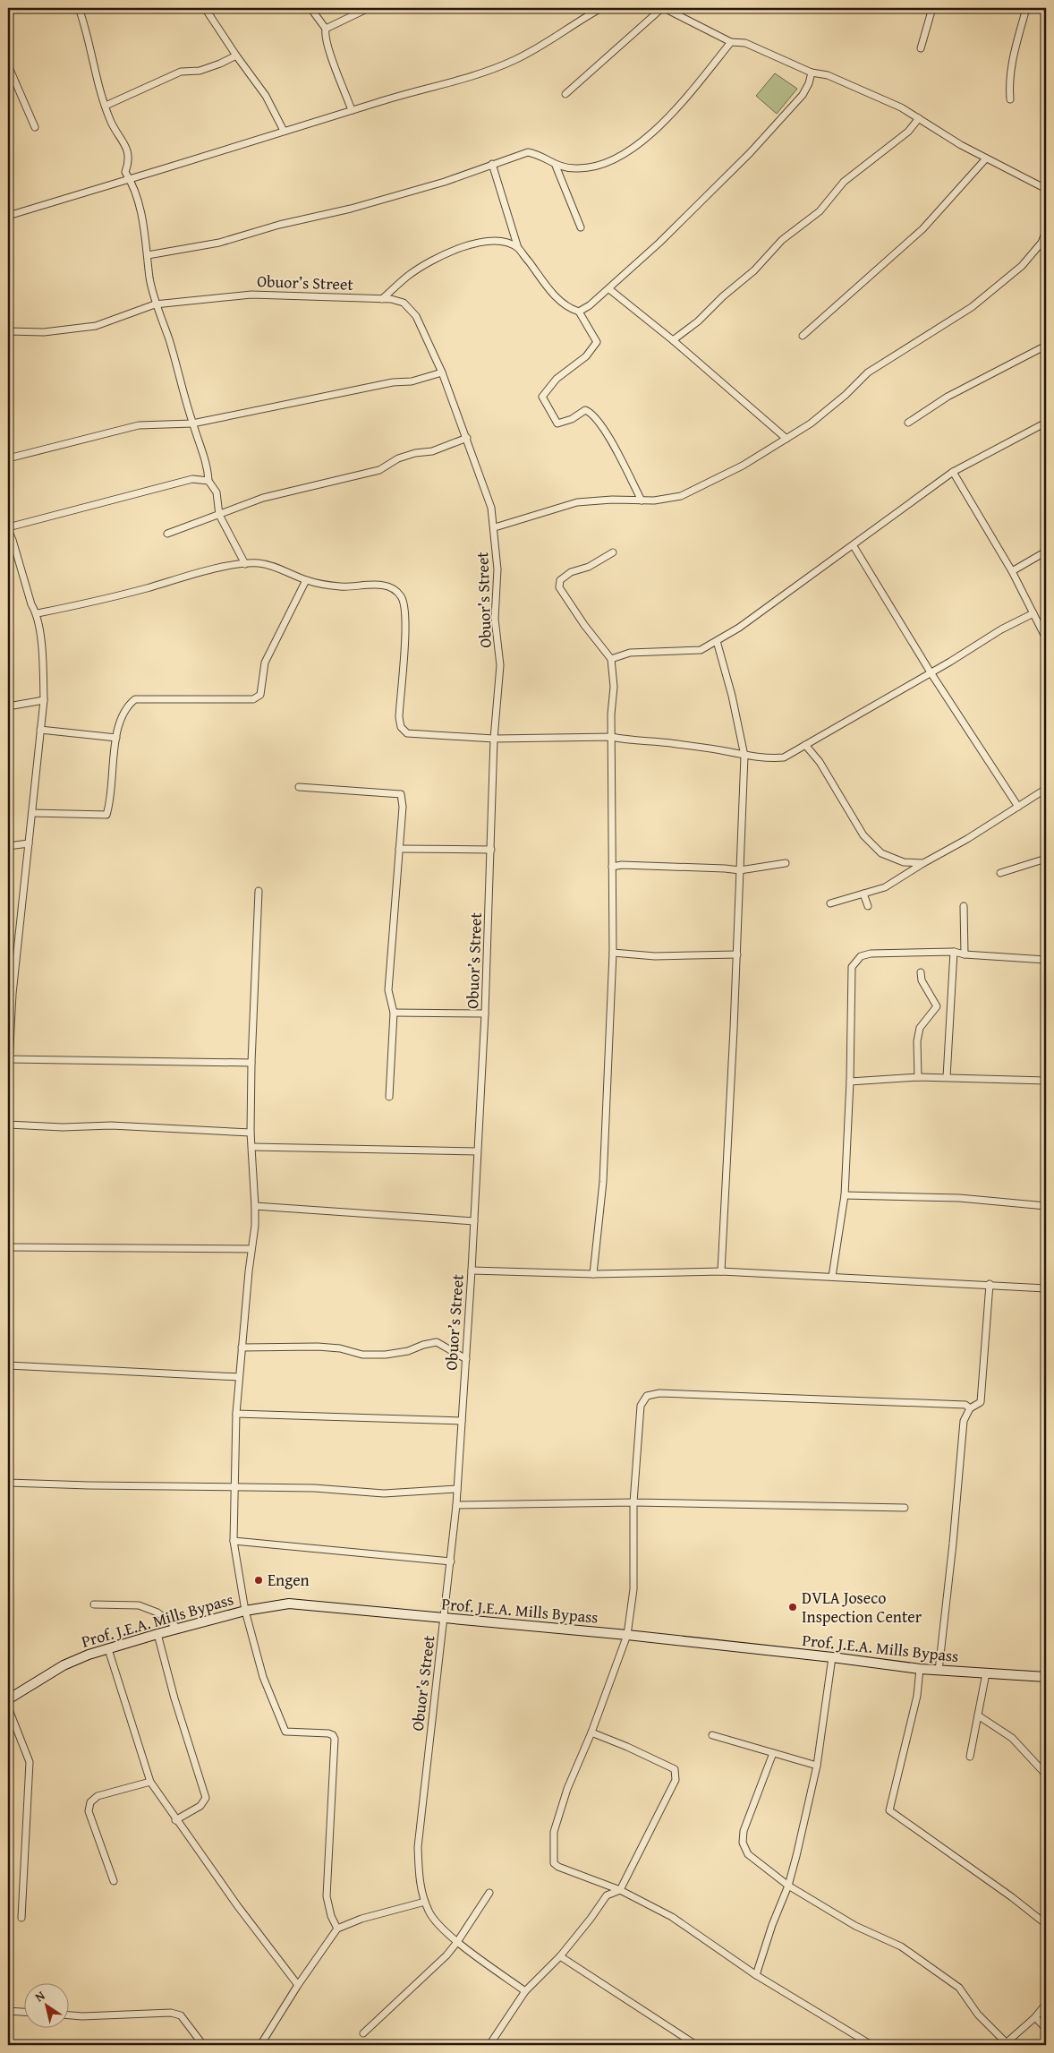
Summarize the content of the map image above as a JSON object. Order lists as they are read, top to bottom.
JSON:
{
  "streets": {
    "street": ["Obuor’s Street", "Prof. J.E.A. Mills Bypass"]
  },
  "crossings": [
    ["Obuor’s Street", "Prof. J.E.A. Mills Bypass"]
  ],
  "places": ["Engen", "DVLA Joseco Inspection Center"],
  "north": "top left"
}
